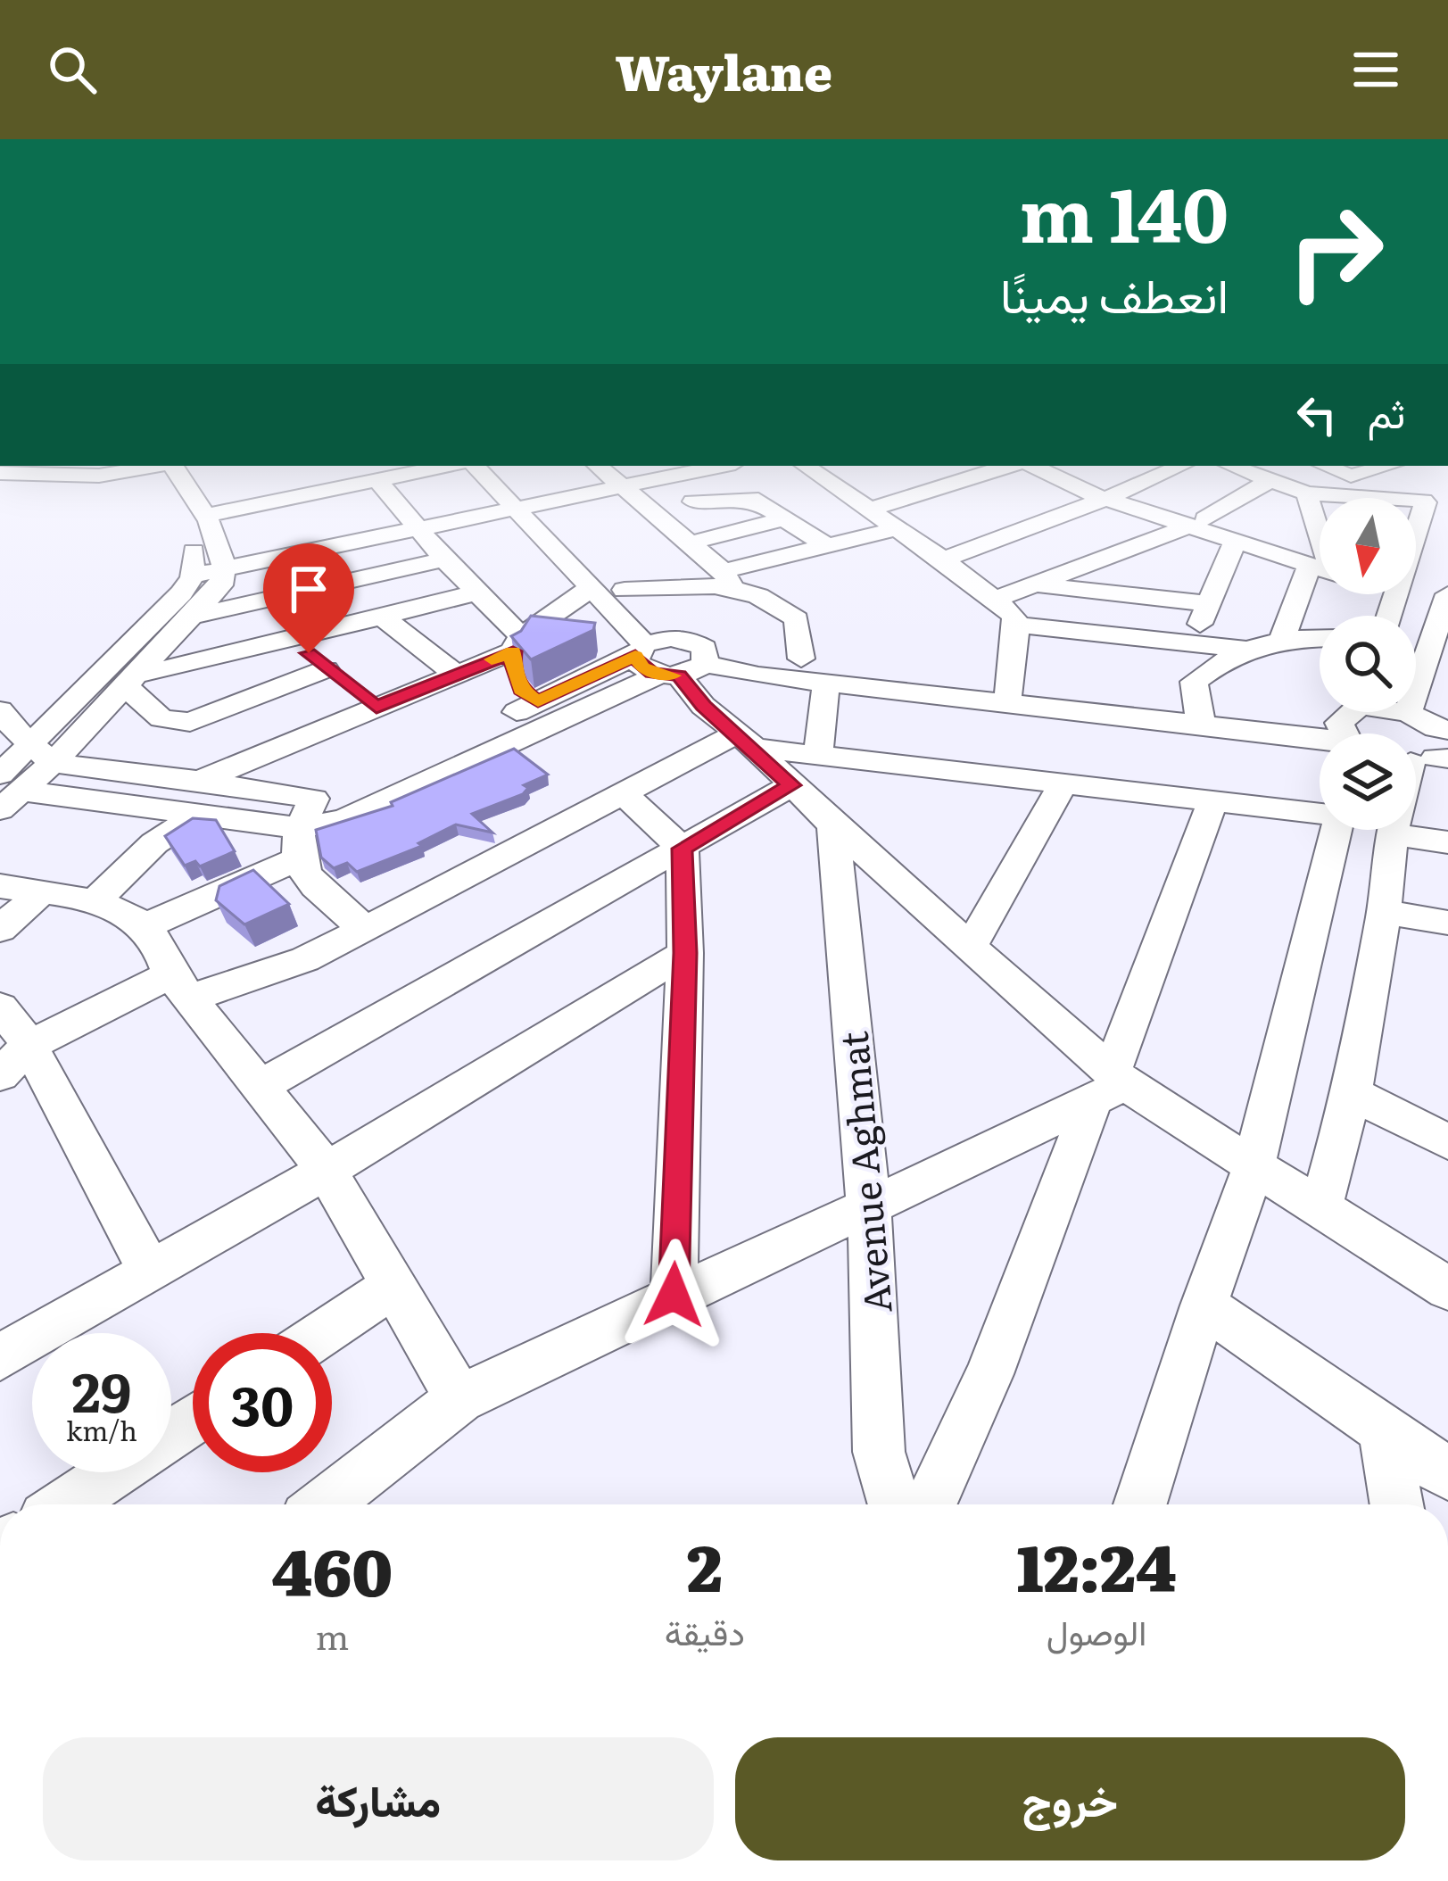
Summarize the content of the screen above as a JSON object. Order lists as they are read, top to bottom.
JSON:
{
  "streets": {
    "street": ["Avenue Aghmat"]
  },
  "north": "bottom",
  "page": {
    "header": "Waylane",
    "turn": ["140 m", "انعطف يمينًا"],
    "then": "ثم",
    "speed": "29 km/h",
    "limit": "30",
    "eta": [
      "12:24",
      "الوصول",
      "2",
      "دقيقة",
      "460",
      "m"
    ],
    "buttons": ["خروج", "مشاركة"]
  }
}
